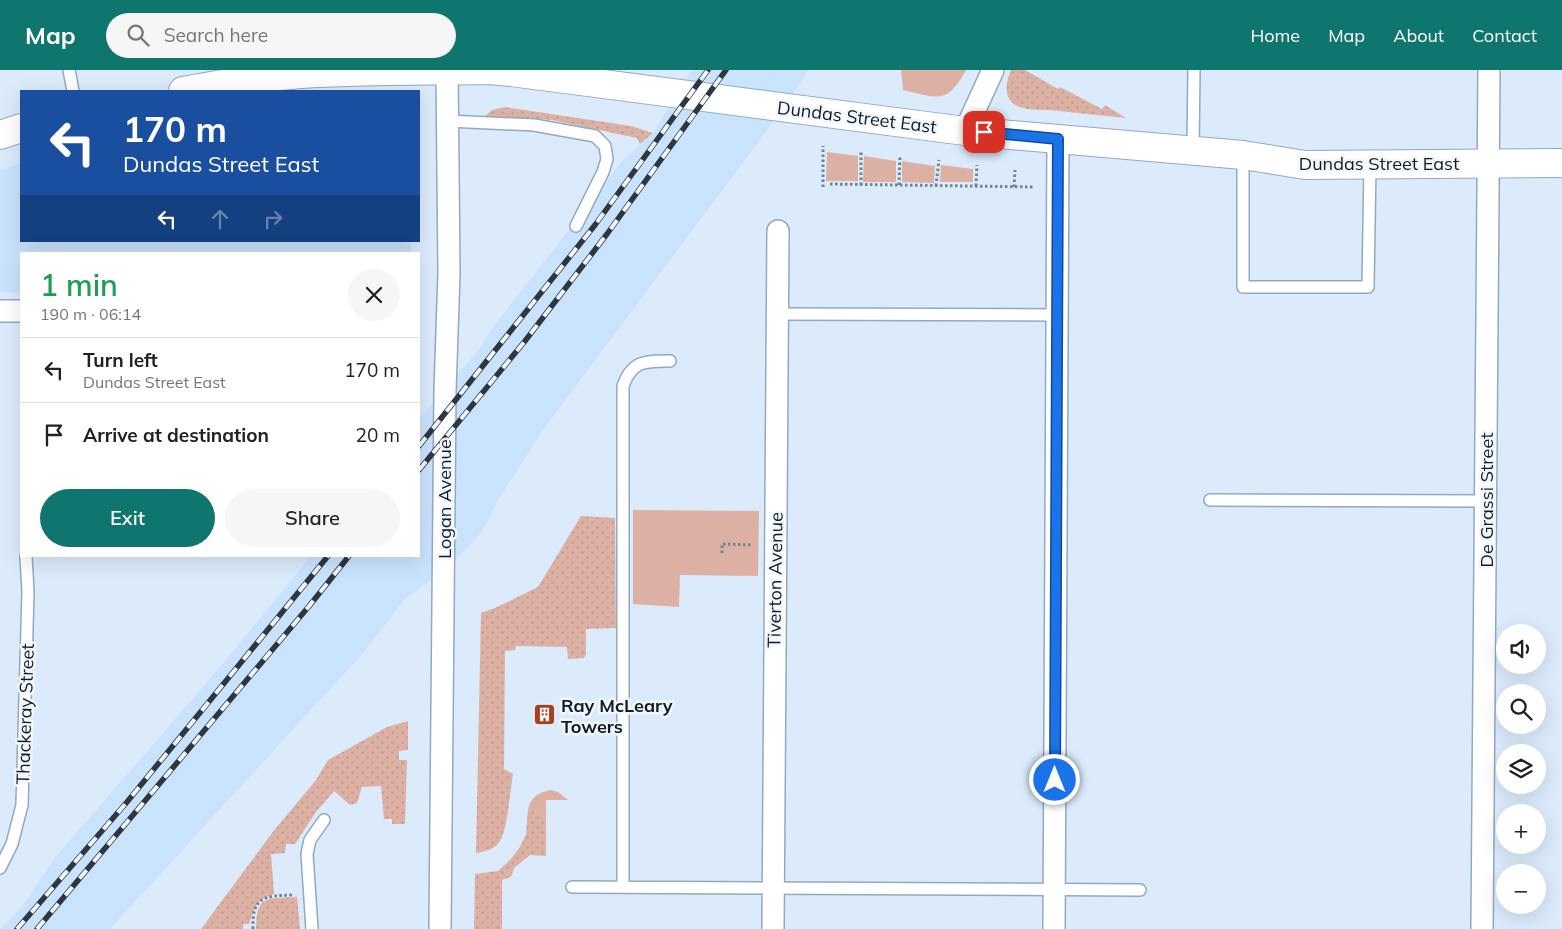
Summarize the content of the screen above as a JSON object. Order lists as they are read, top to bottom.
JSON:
{
  "streets": {
    "street": [
      "Dundas Street East",
      "Logan Avenue",
      "De Grassi Street",
      "Tiverton Avenue"
    ],
    "lane": ["Thackeray Street"]
  },
  "crossings": [
    ["Dundas Street East", "Logan Avenue"],
    ["Dundas Street East", "De Grassi Street"]
  ],
  "places": {
    "building": ["Ray McLeary Towers"]
  },
  "page": {
    "header": "Map",
    "search": "Search here",
    "nav": [
      "Home",
      "Map",
      "About",
      "Contact"
    ],
    "turn": ["170 m", "Dundas Street East"],
    "heading": ["1 min", "190 m · 06:14"],
    "list": [
      {
        "name": "Turn left",
        "note": "Dundas Street East",
        "value": "170 m"
      },
      {
        "name": "Arrive at destination",
        "value": "20 m"
      }
    ],
    "buttons": ["Exit", "Share"],
    "map_buttons": ["+", "−"]
  }
}
